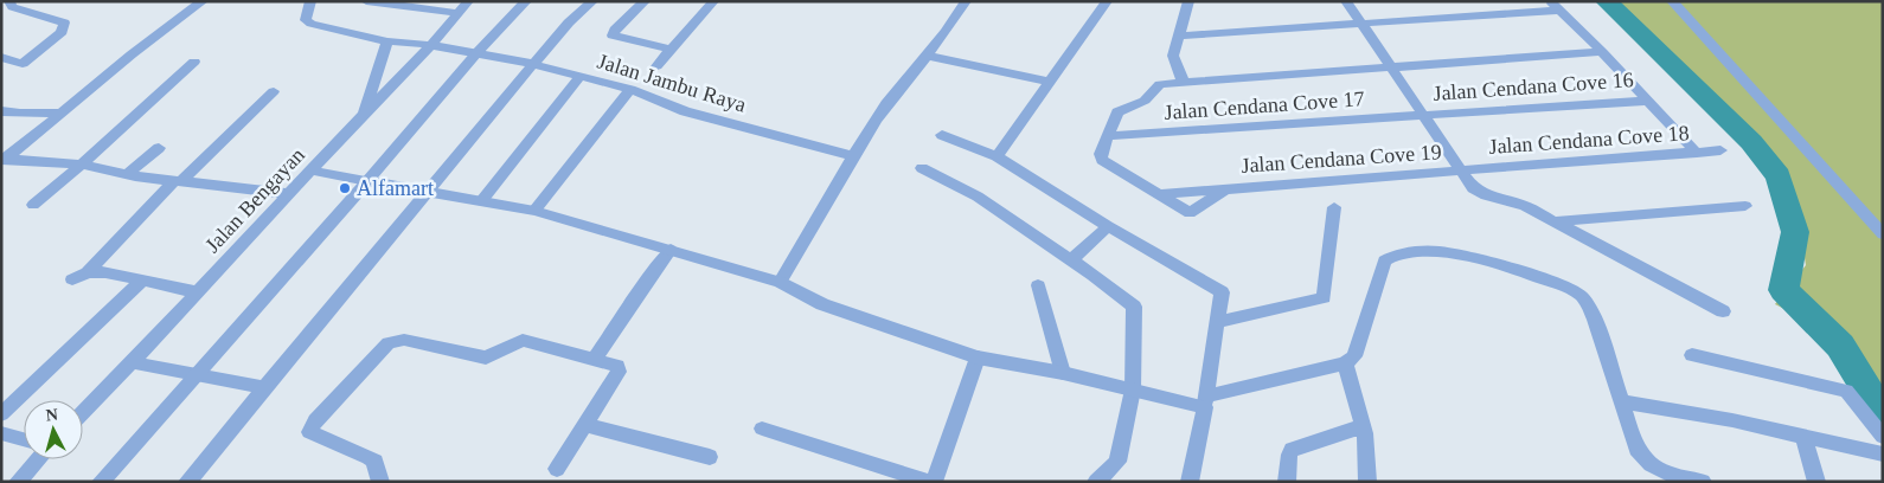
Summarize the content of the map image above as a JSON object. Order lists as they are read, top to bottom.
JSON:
{
  "streets": {
    "street": [
      "Jalan Jambu Raya",
      "Jalan Cendana Cove 16",
      "Jalan Cendana Cove 17",
      "Jalan Cendana Cove 18",
      "Jalan Cendana Cove 19",
      "Jalan Bengayan"
    ]
  },
  "crossings": [
    ["Jalan Jambu Raya", "Jalan Bengayan"],
    ["Jalan Cendana Cove 16", "Jalan Cendana Cove 17"],
    ["Jalan Cendana Cove 18", "Jalan Cendana Cove 19"]
  ],
  "places": ["Alfamart"],
  "north": "top"
}
